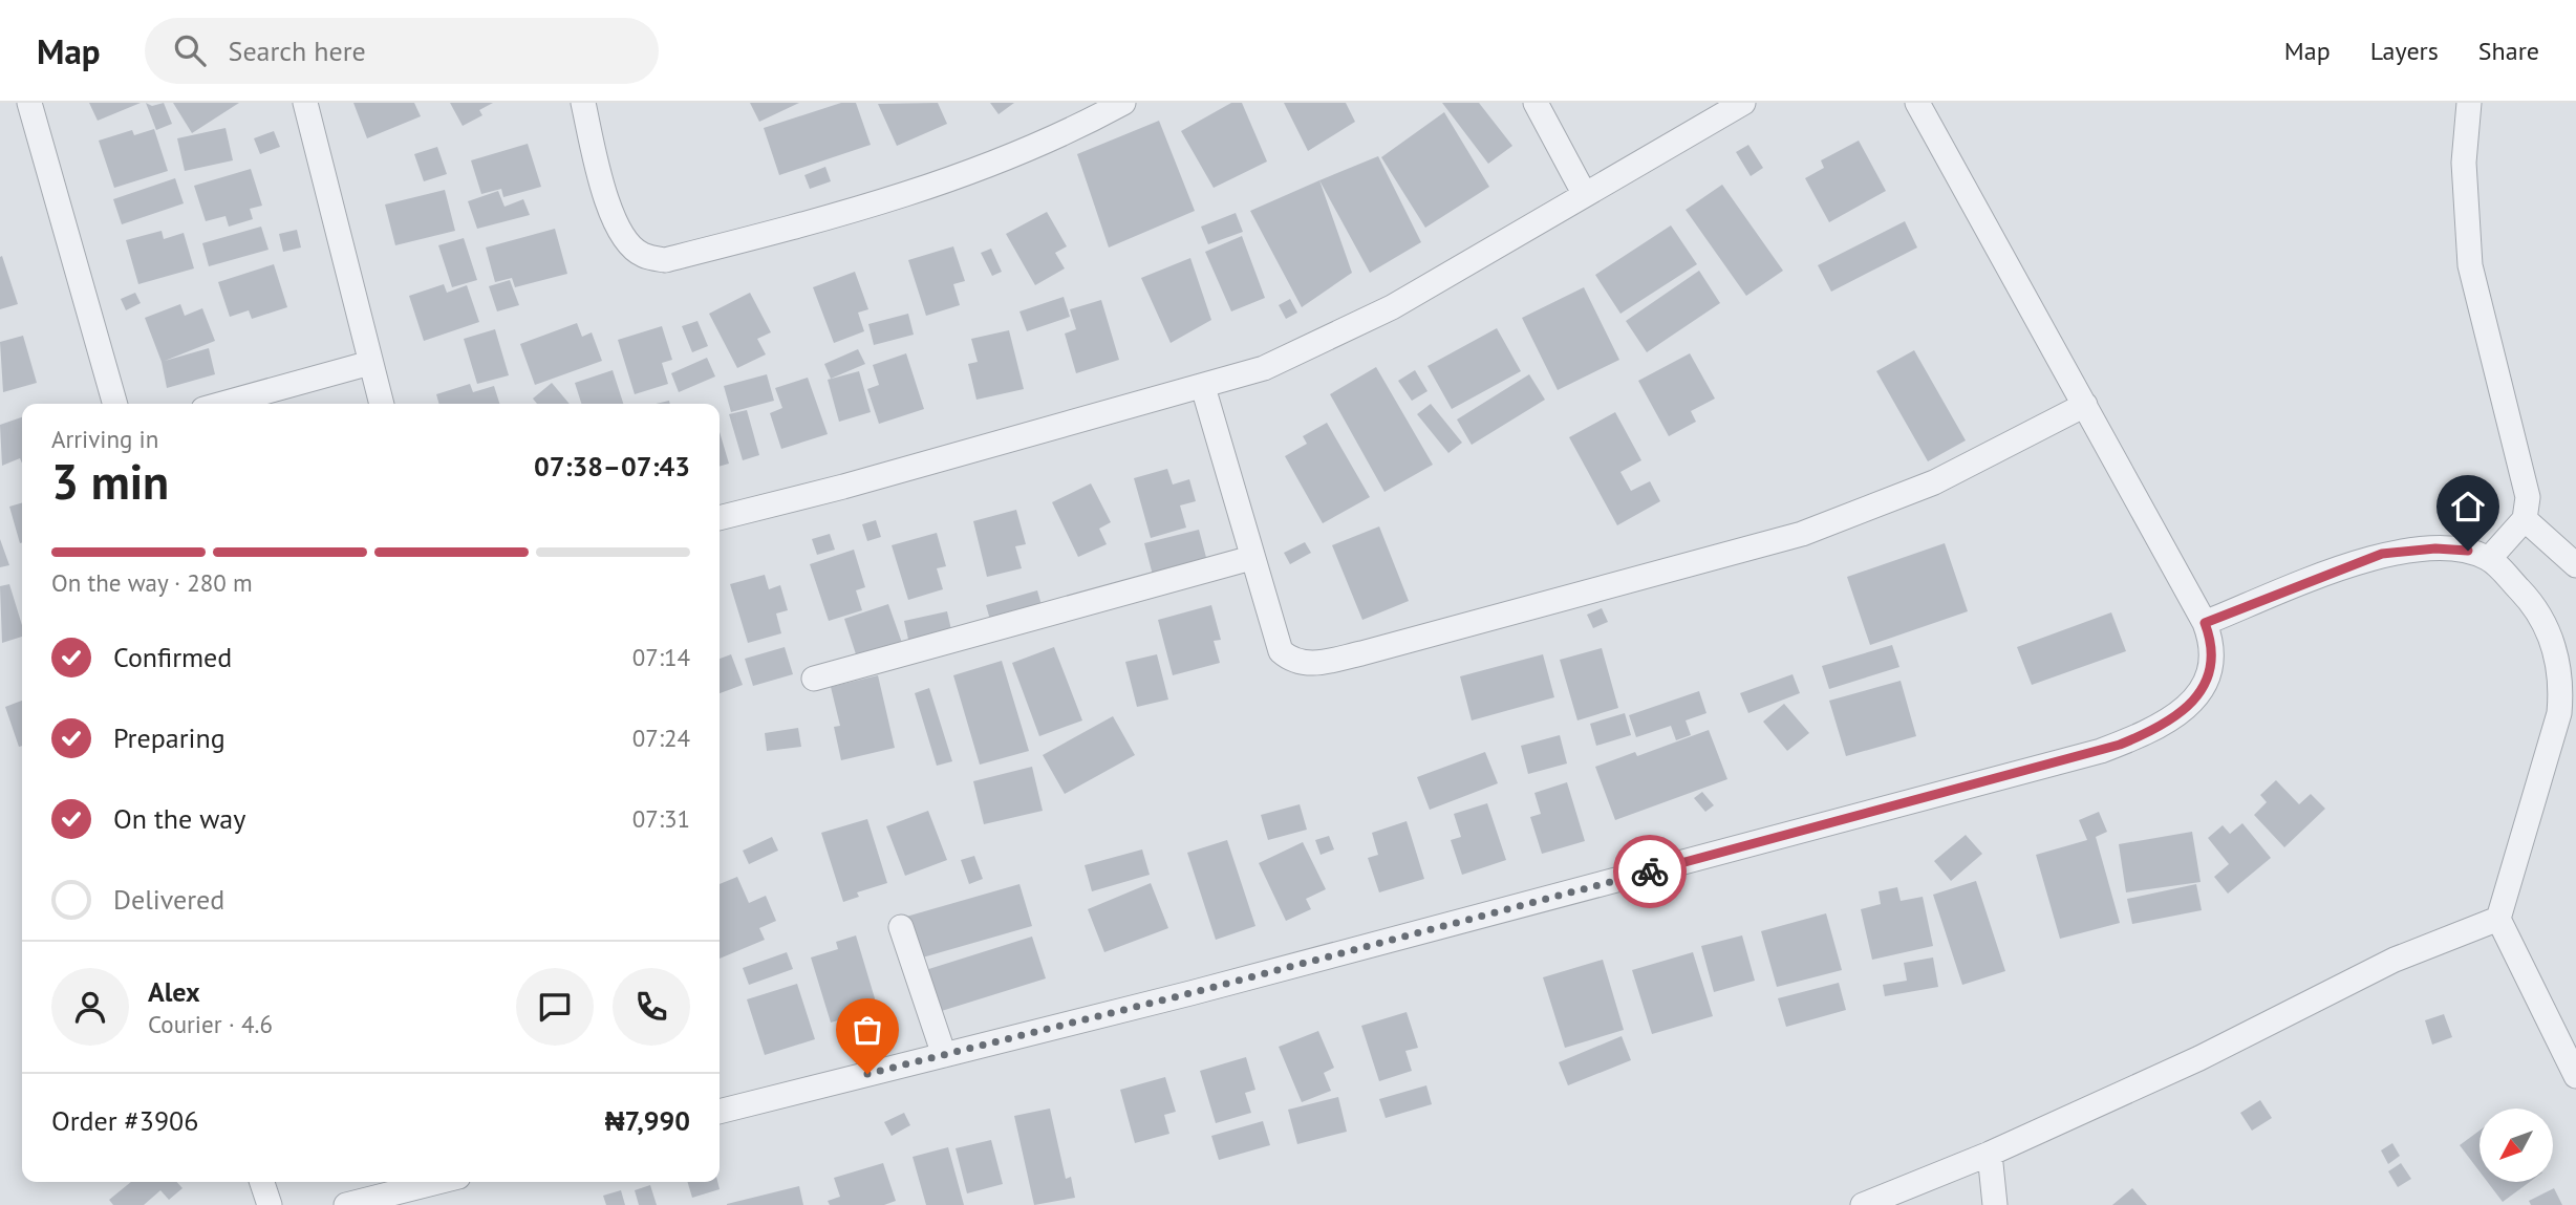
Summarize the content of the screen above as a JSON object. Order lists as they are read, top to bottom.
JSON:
{
  "north": "bottom left",
  "page": {
    "header": "Map",
    "search": "Search here",
    "nav": ["Map", "Layers", "Share"],
    "heading": ["3 min", "Arriving in", "07:38–07:43"],
    "panel": [
      "Alex",
      "Courier · 4.6",
      "Order #3906",
      "₦7,990"
    ],
    "bar": "On the way · 280 m",
    "list": [
      ["Confirmed", "07:14"],
      ["Preparing", "07:24"],
      ["On the way", "07:31"],
      "Delivered"
    ]
  }
}
